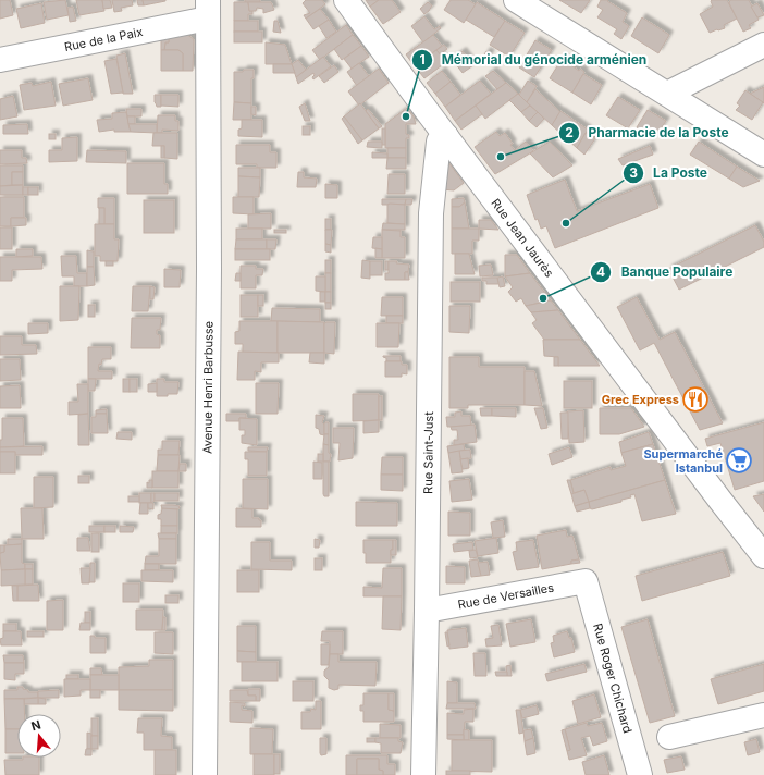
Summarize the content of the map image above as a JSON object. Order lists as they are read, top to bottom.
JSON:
{
  "streets": {
    "street": [
      "Rue de la Paix",
      "Rue Jean Jaurès",
      "Avenue Henri Barbusse",
      "Rue Saint-Just",
      "Rue de Versailles",
      "Rue Roger Chichard"
    ]
  },
  "crossings": [
    ["Rue de la Paix", "Avenue Henri Barbusse"],
    ["Rue Jean Jaurès", "Rue Saint-Just"],
    ["Rue Saint-Just", "Rue de Versailles"],
    ["Rue de Versailles", "Rue Roger Chichard"]
  ],
  "places": {
    "other": [
      "Mémorial du génocide arménien",
      "Pharmacie de la Poste",
      "La Poste",
      "Banque Populaire"
    ],
    "restaurant": ["Grec Express"],
    "supermarket": ["Supermarché Istanbul"]
  },
  "north": "top"
}
